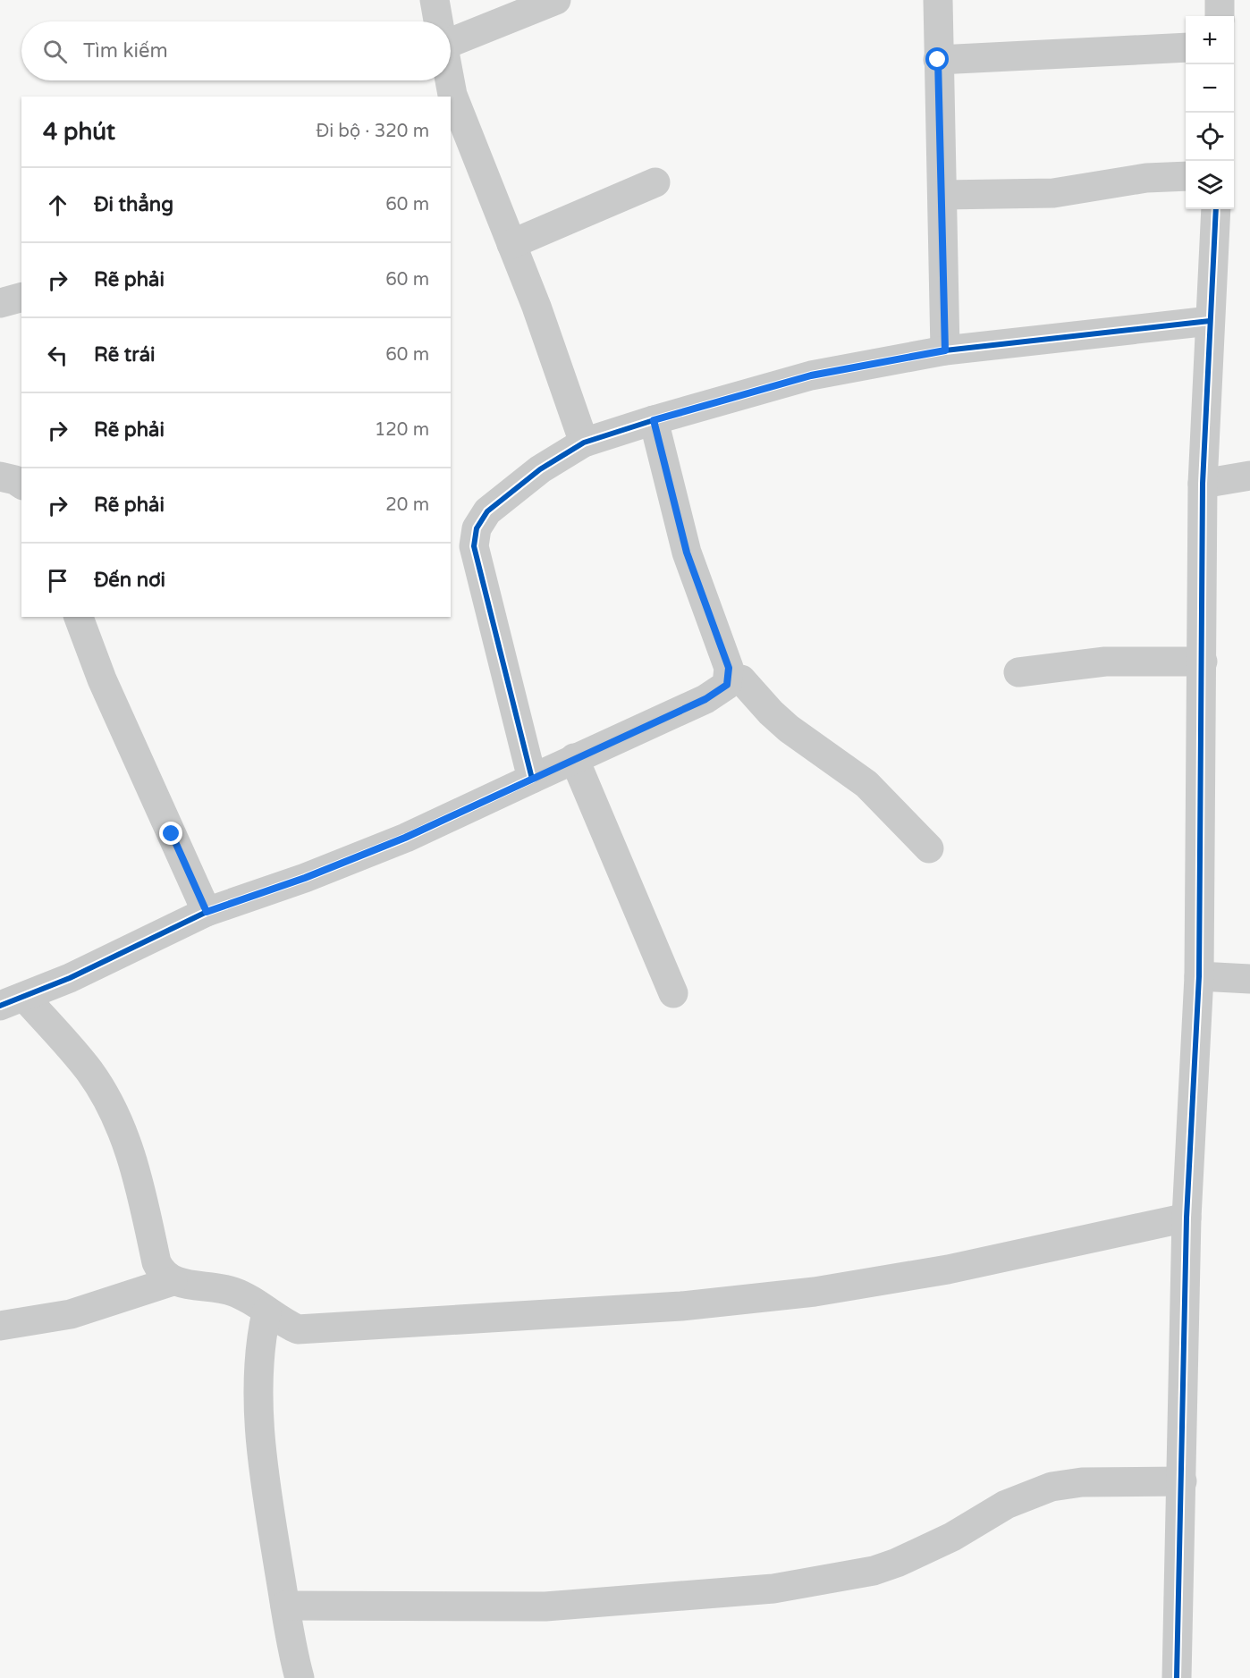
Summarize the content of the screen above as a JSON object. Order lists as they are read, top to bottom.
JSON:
{
  "page": {
    "map_buttons": ["+", "−"],
    "search": "Tìm kiếm",
    "heading": ["4 phút", "Đi bộ · 320 m"],
    "list": [
      ["Đi thẳng", "60 m"],
      ["Rẽ phải", "60 m"],
      ["Rẽ trái", "60 m"],
      ["Rẽ phải", "120 m"],
      ["Rẽ phải", "20 m"],
      "Đến nơi"
    ]
  }
}
